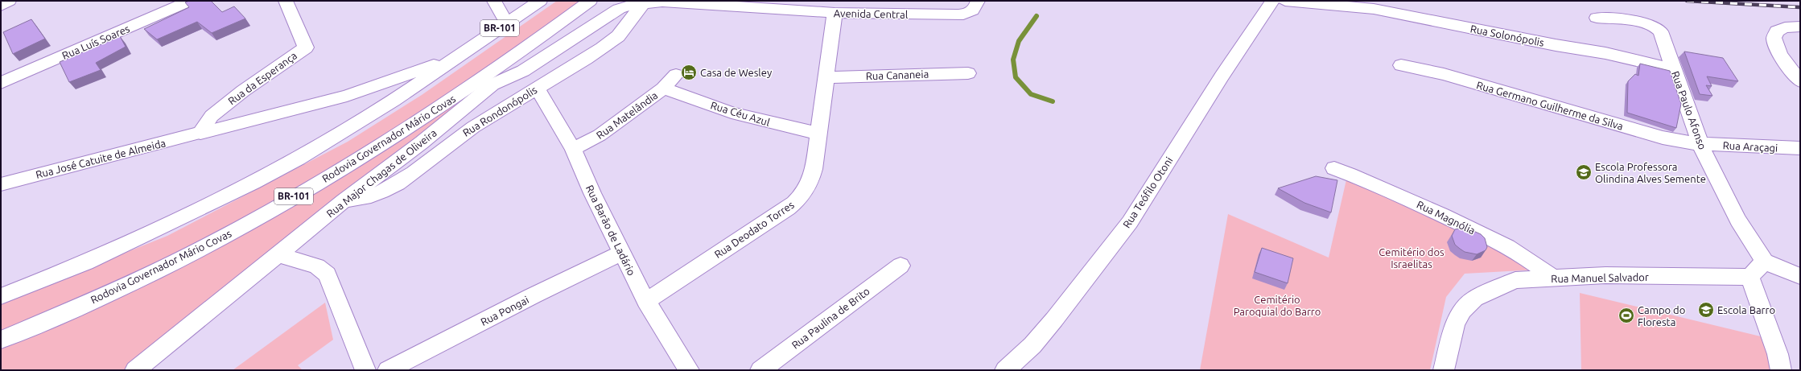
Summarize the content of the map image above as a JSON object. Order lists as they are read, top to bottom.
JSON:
{
  "streets": {
    "main road": [
      "Avenida Central",
      "BR-101",
      "Rua Solonópolis",
      "Rua Luís Soares",
      "Rua Cananeia",
      "Rua da Esperança",
      "Rua Germano Guilherme da Silva",
      "Rua Paulo Afonso",
      "Rua Rondonópolis",
      "Rua Céu Azul",
      "Rua Matelândia",
      "Rodovia Governador Mário Covas",
      "Rua Araçagi",
      "Rua José Catuite de Almeida",
      "Rua Major Chagas de Oliveira",
      "Rua Teófilo Otoni",
      "Rua Magnólia",
      "Rua Deodato Torres",
      "Rua Barão de Ladário",
      "Rua Manuel Salvador",
      "Rua Pongai",
      "Rua Paulina de Brito"
    ]
  },
  "crossings": [
    ["Avenida Central", "Rua Rondonópolis"],
    ["Avenida Central", "Rua Major Chagas de Oliveira"],
    ["Avenida Central", "Rua Deodato Torres"],
    ["BR-101", "Rua José Catuite de Almeida"],
    ["Rua Solonópolis", "Rua Paulo Afonso"],
    ["Rua Cananeia", "Rua Deodato Torres"],
    ["Rua da Esperança", "Rua José Catuite de Almeida"],
    ["Rua Germano Guilherme da Silva", "Rua Paulo Afonso"],
    ["Rua Germano Guilherme da Silva", "Rua Araçagi"],
    ["Rua Paulo Afonso", "Rua Araçagi"],
    ["Rua Rondonópolis", "Rua Major Chagas de Oliveira"],
    ["Rua Rondonópolis", "Rua Barão de Ladário"],
    ["Rua Céu Azul", "Rua Matelândia"],
    ["Rua Céu Azul", "Rua Deodato Torres"],
    ["Rua Matelândia", "Rua Barão de Ladário"],
    ["Rua Magnólia", "Rua Manuel Salvador"],
    ["Rua Deodato Torres", "Rua Barão de Ladário"],
    ["Rua Barão de Ladário", "Rua Pongai"]
  ],
  "parks": ["Cemitério dos Israelitas", "Cemitério Paroquial do Barro"],
  "places": {
    "hotel": ["Casa de Wesley"],
    "school or university": ["Escola Professora Olindina Alves Semente", "Escola Barro"],
    "sports": ["Campo do Floresta"]
  }
}
